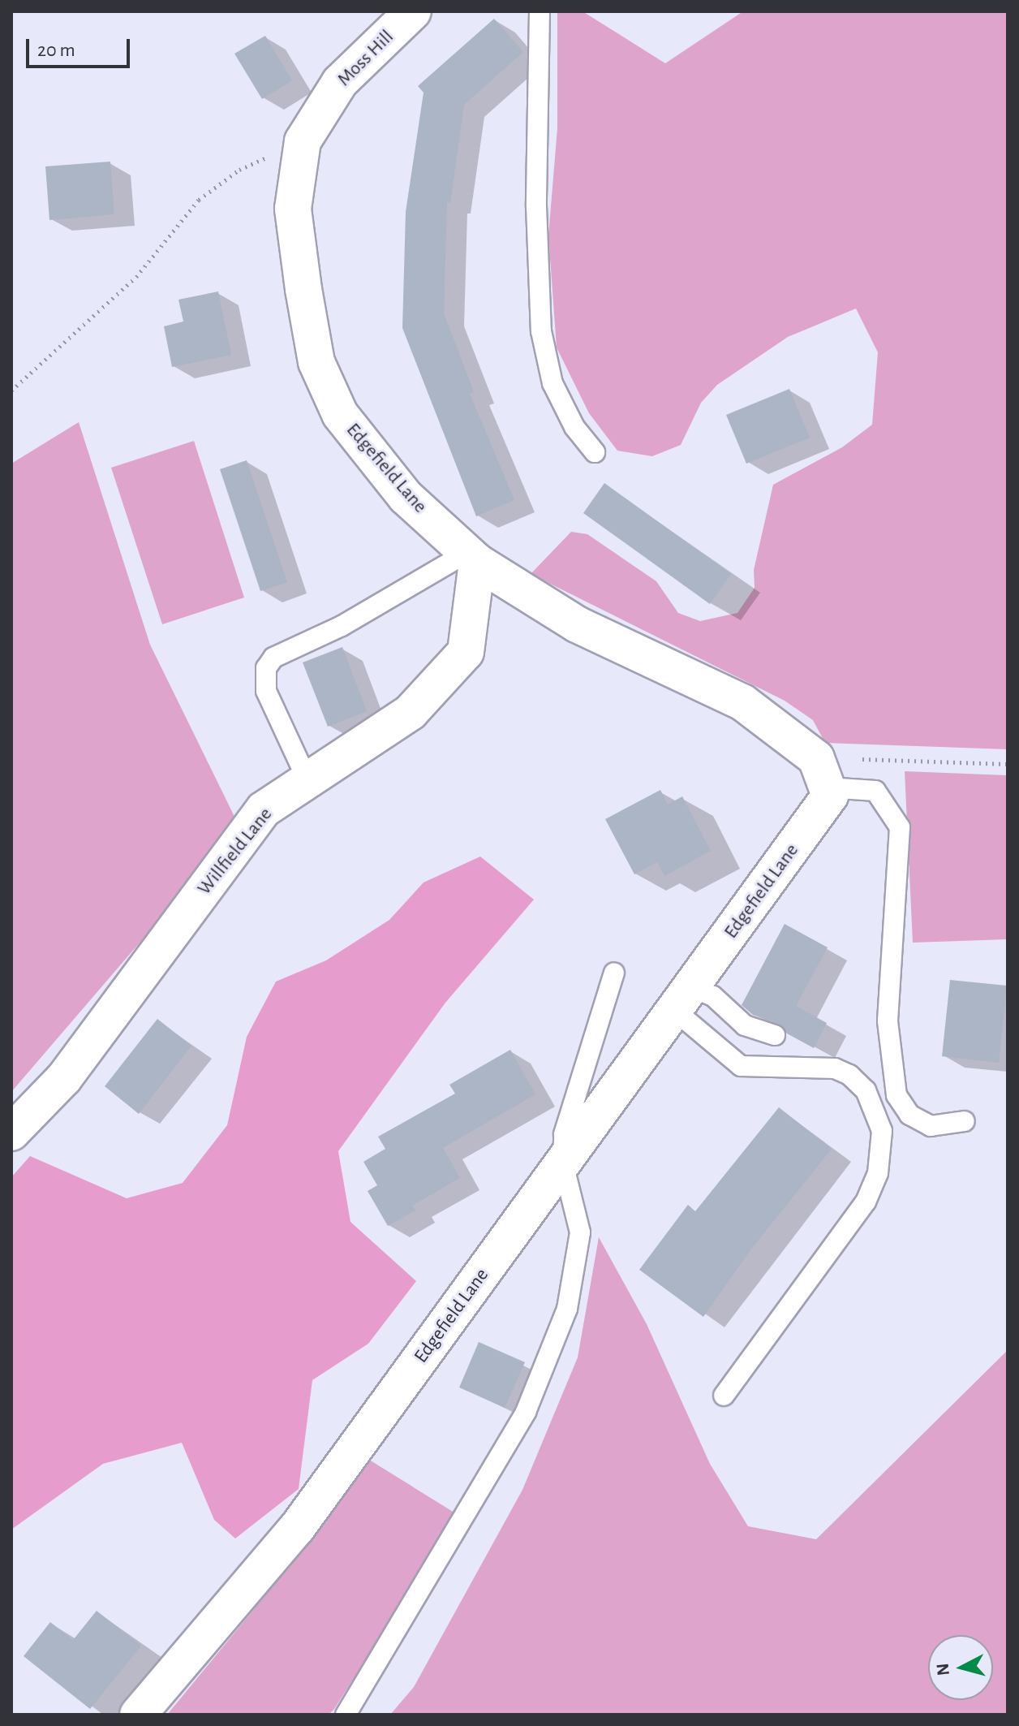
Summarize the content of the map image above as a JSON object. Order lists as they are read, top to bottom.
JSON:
{
  "streets": {
    "street": ["Moss Hill", "Edgefield Lane", "Willfield Lane"]
  },
  "crossings": [
    ["Moss Hill", "Edgefield Lane"],
    ["Edgefield Lane", "Willfield Lane"]
  ],
  "scale_bar": "20 m",
  "north": "left"
}
